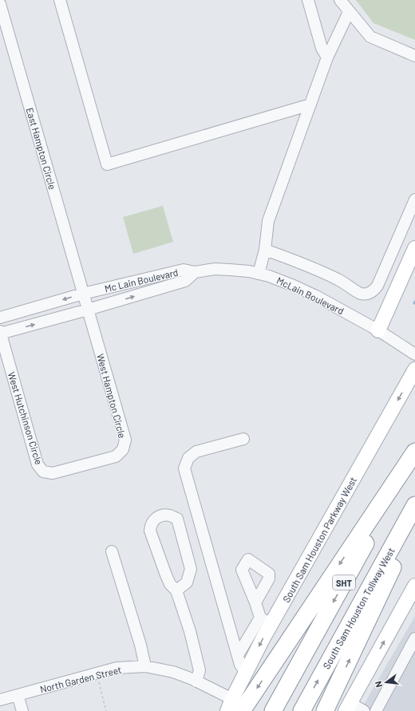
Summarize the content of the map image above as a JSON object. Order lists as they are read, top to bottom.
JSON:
{
  "streets": {
    "highway": ["SHT", "South Sam Houston Tollway West"],
    "main road": ["South Sam Houston Parkway West"],
    "street": [
      "East Hampton Circle",
      "Mc Lain Boulevard",
      "McLain Boulevard",
      "West Hampton Circle",
      "West Hutchinson Circle",
      "North Garden Street"
    ]
  },
  "crossings": [
    ["East Hampton Circle", "Mc Lain Boulevard"],
    ["East Hampton Circle", "West Hampton Circle"],
    ["Mc Lain Boulevard", "McLain Boulevard"],
    ["Mc Lain Boulevard", "West Hampton Circle"],
    ["Mc Lain Boulevard", "West Hutchinson Circle"],
    ["West Hampton Circle", "West Hutchinson Circle"],
    ["South Sam Houston Parkway West", "North Garden Street"]
  ],
  "north": "left"
}
